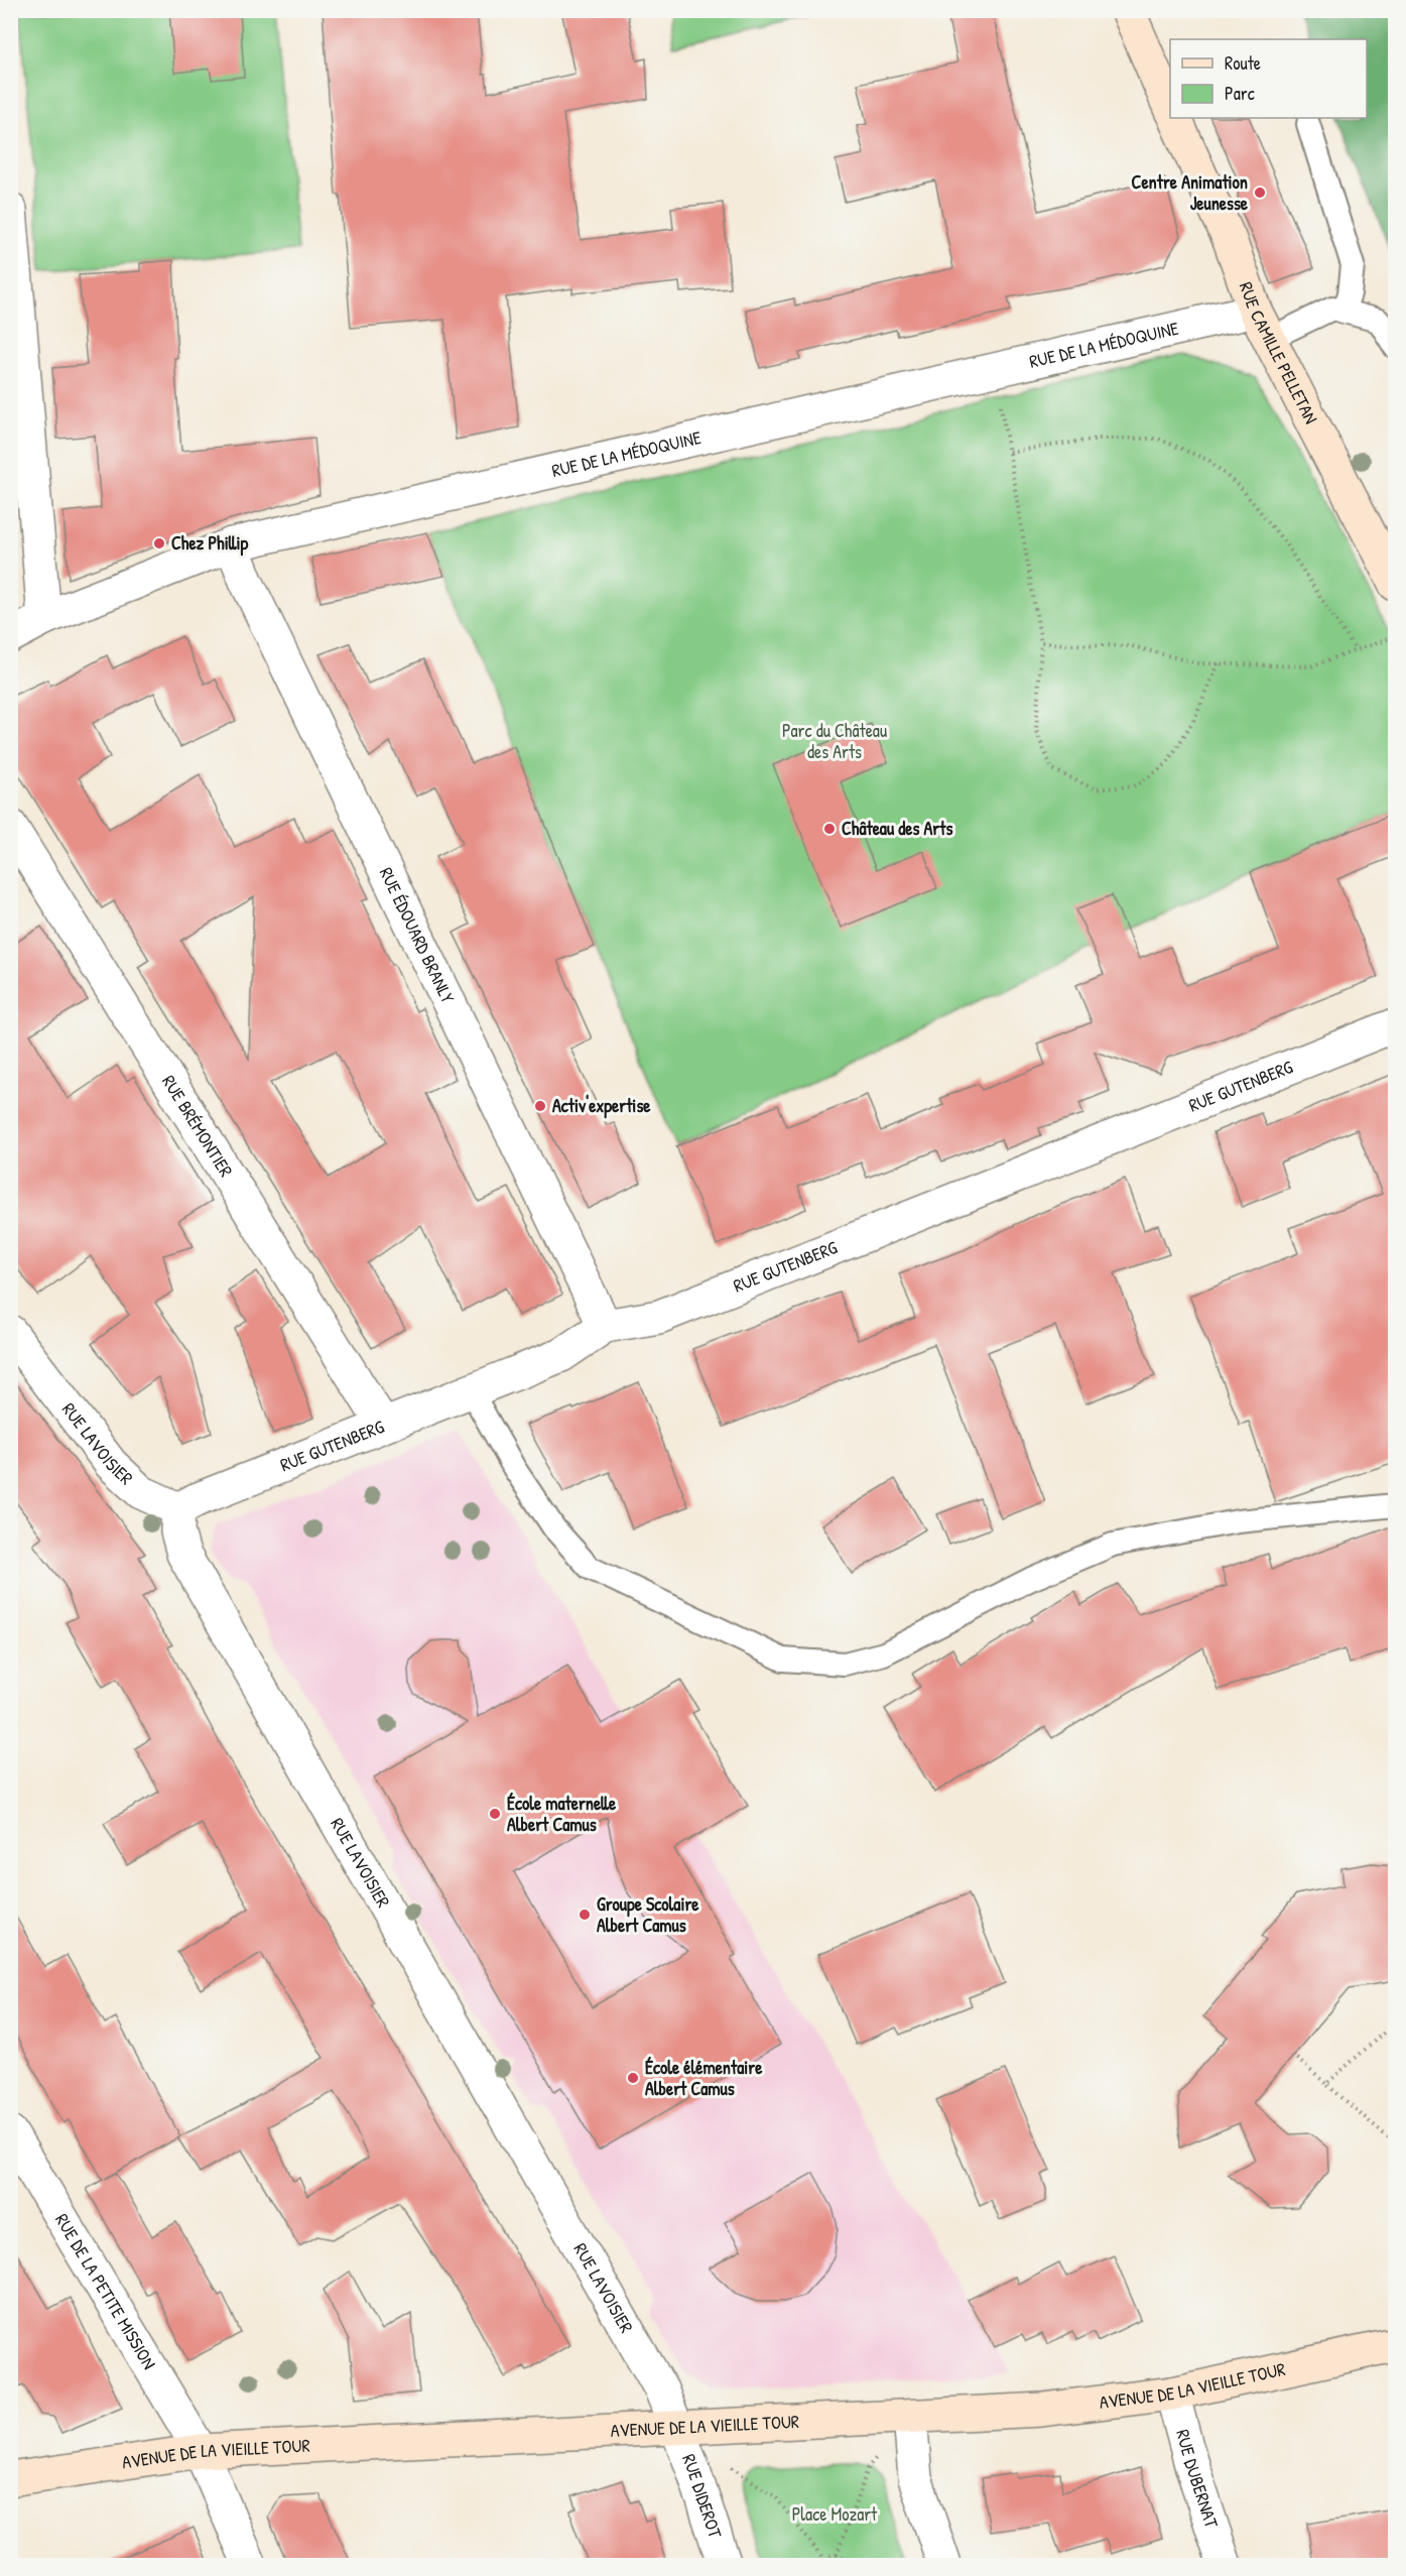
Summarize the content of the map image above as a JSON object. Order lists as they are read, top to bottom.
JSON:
{
  "streets": {
    "street": [
      "RUE DE LA MÉDOQUINE",
      "RUE CAMILLE PELLETAN",
      "RUE ÉDOUARD BRANLY",
      "RUE GUTENBERG",
      "RUE BRÉMONTIER",
      "RUE LAVOISIER",
      "RUE DE LA PETITE MISSION",
      "AVENUE DE LA VIEILLE TOUR",
      "RUE DUBERNAT",
      "RUE DIDEROT"
    ]
  },
  "crossings": [
    ["RUE DE LA MÉDOQUINE", "RUE CAMILLE PELLETAN"],
    ["RUE DE LA MÉDOQUINE", "RUE ÉDOUARD BRANLY"],
    ["RUE ÉDOUARD BRANLY", "RUE GUTENBERG"],
    ["RUE GUTENBERG", "RUE BRÉMONTIER"],
    ["RUE GUTENBERG", "RUE LAVOISIER"],
    ["RUE LAVOISIER", "AVENUE DE LA VIEILLE TOUR"],
    ["RUE LAVOISIER", "RUE DIDEROT"],
    ["RUE DE LA PETITE MISSION", "AVENUE DE LA VIEILLE TOUR"],
    ["AVENUE DE LA VIEILLE TOUR", "RUE DUBERNAT"],
    ["AVENUE DE LA VIEILLE TOUR", "RUE DIDEROT"]
  ],
  "parks": ["Parc du Château des Arts", "Place Mozart"],
  "places": [
    "Centre Animation Jeunesse",
    "Chez Phillip",
    "Château des Arts",
    "Activ'expertise",
    "École maternelle Albert Camus",
    "Groupe Scolaire Albert Camus",
    "École élémentaire Albert Camus"
  ],
  "legend": ["Route", "Parc"]
}
